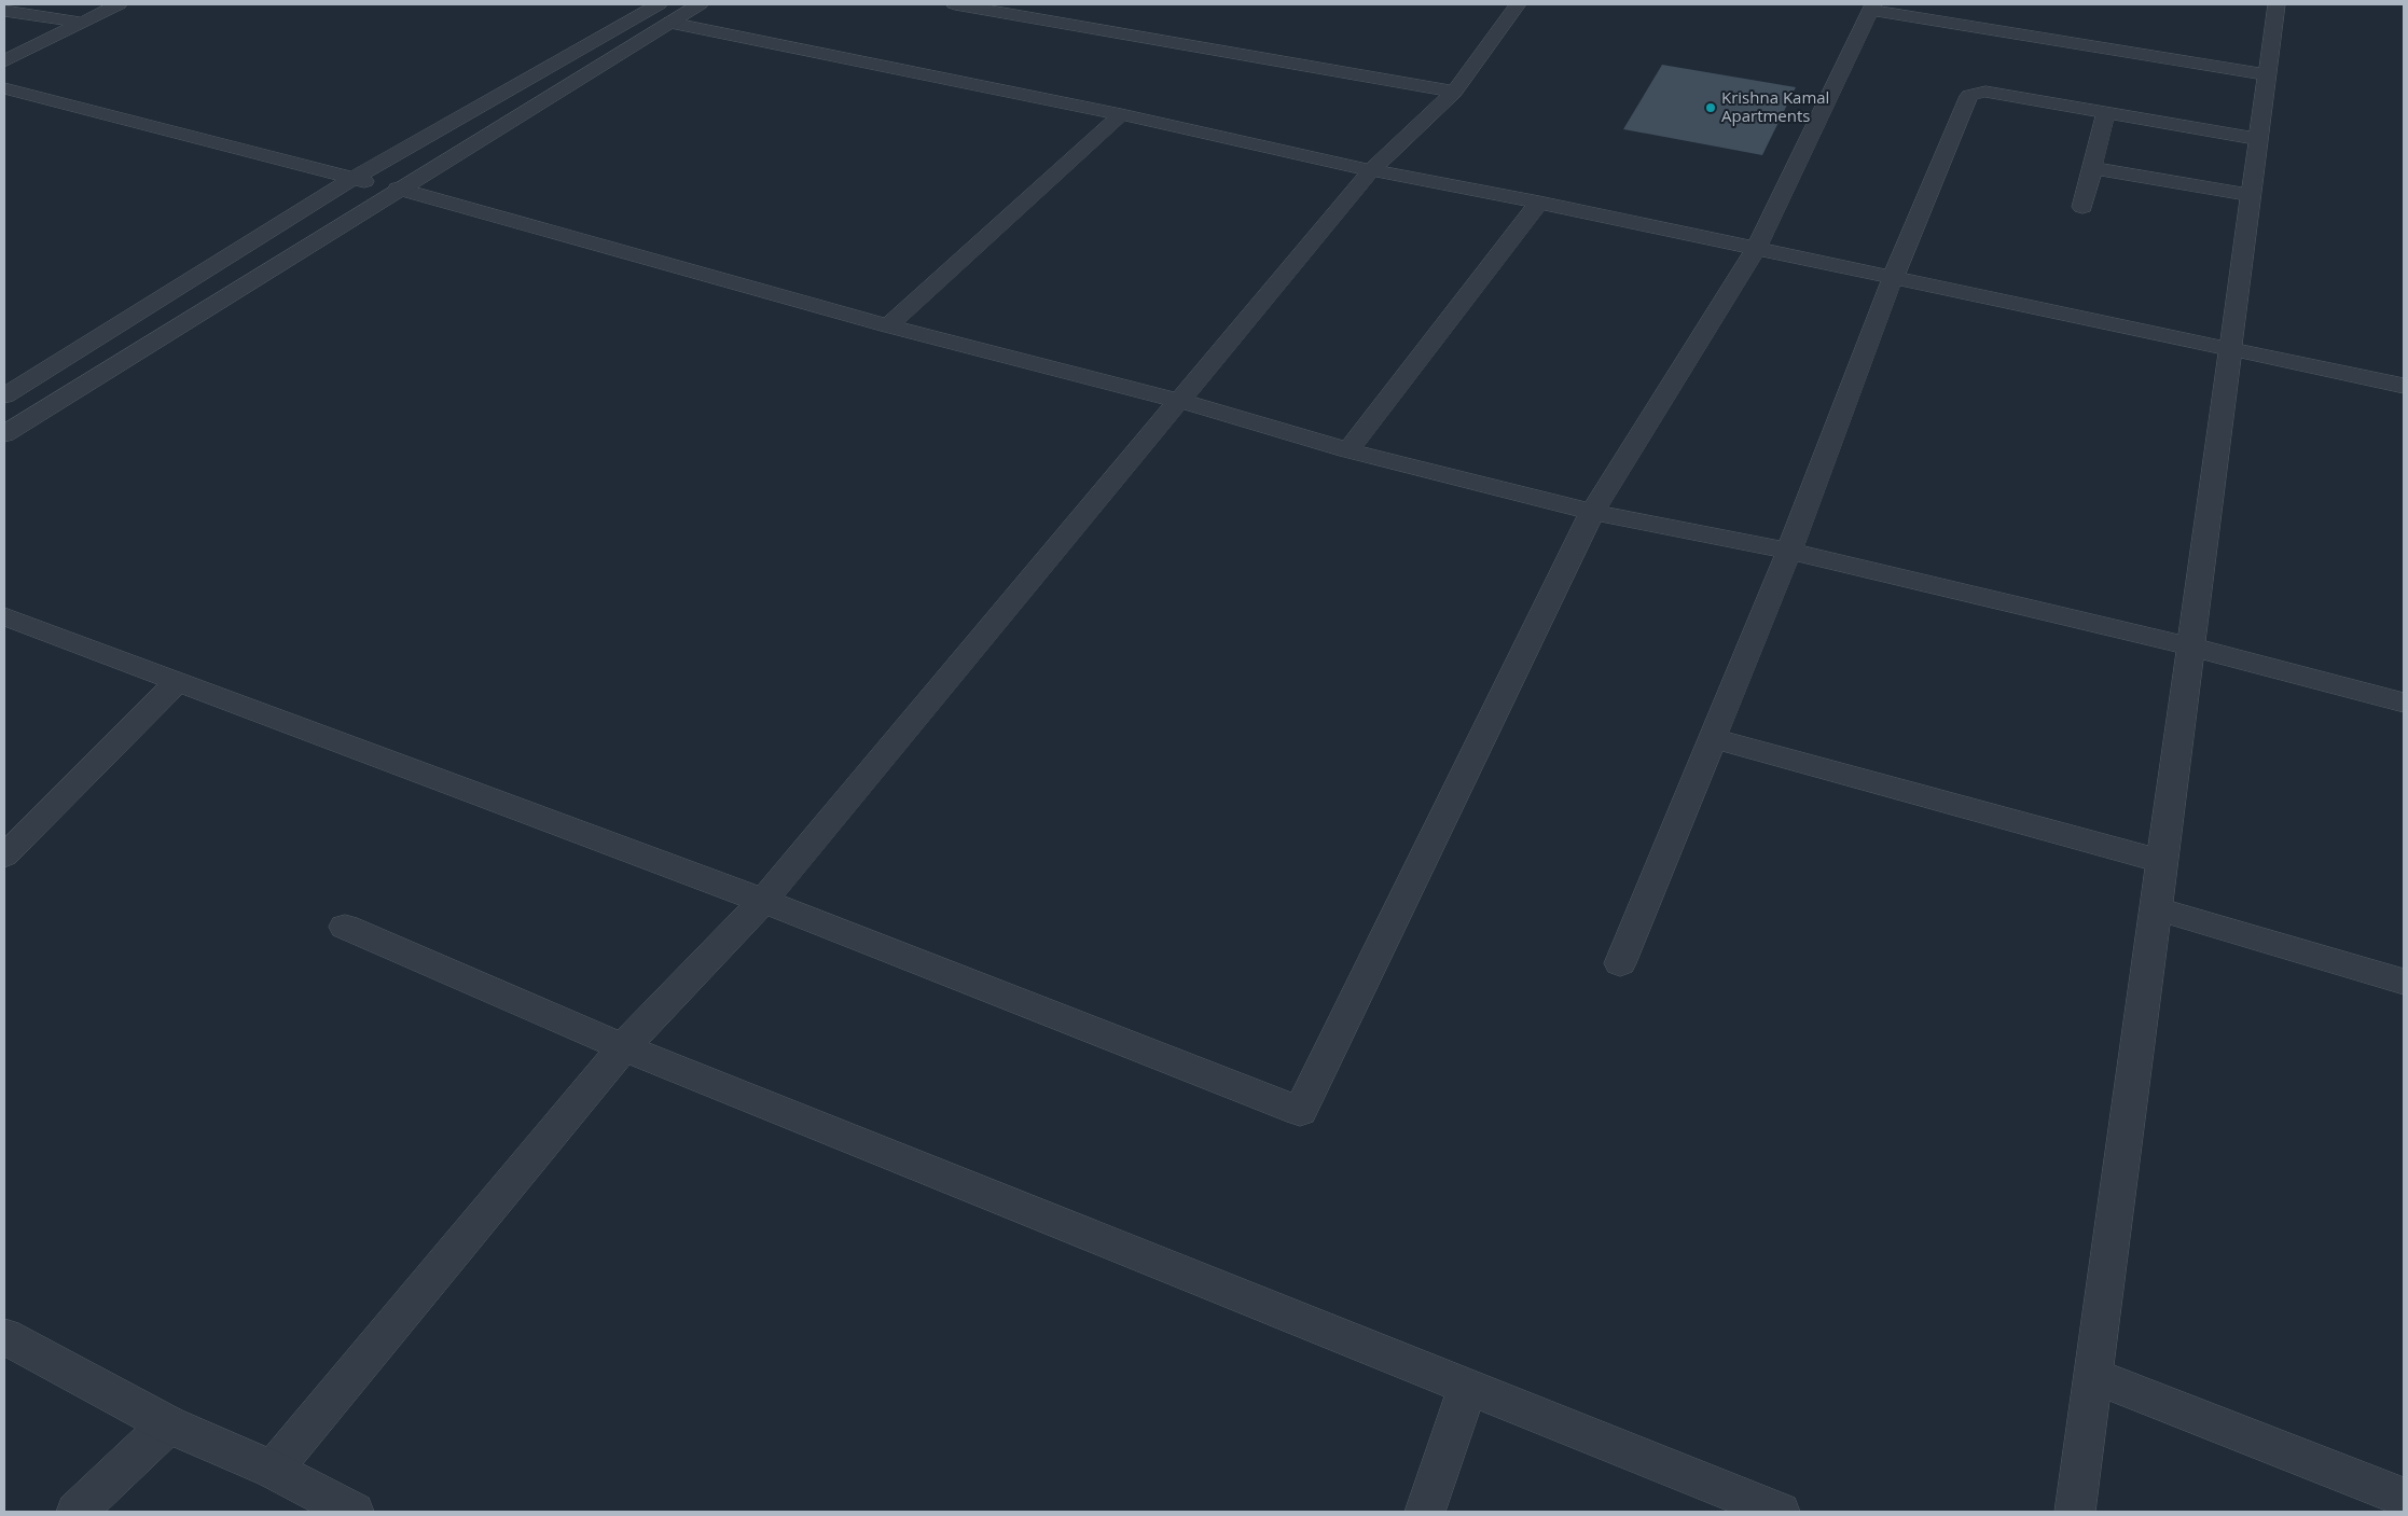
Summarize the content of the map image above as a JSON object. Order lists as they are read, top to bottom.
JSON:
{
  "places": ["Krishna Kamal Apartments"]
}
